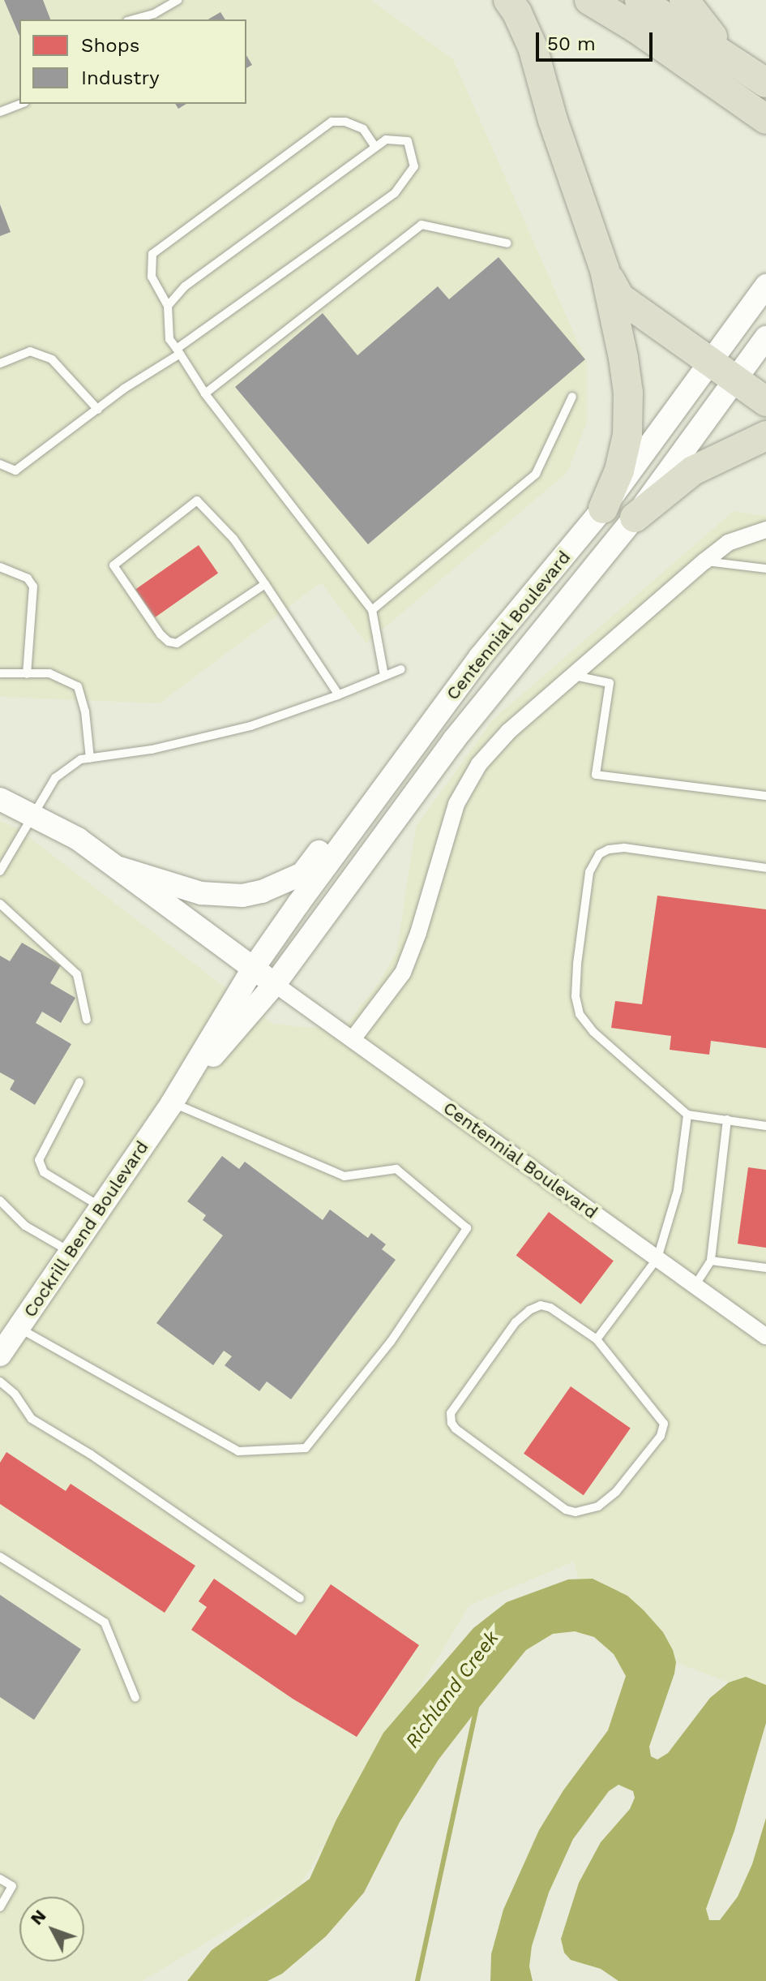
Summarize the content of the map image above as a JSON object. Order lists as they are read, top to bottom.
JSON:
{
  "streets": {
    "main road": ["Centennial Boulevard", "Cockrill Bend Boulevard"]
  },
  "crossings": [
    ["Centennial Boulevard", "Cockrill Bend Boulevard"]
  ],
  "water": ["Richland Creek"],
  "legend": ["Shops", "Industry"],
  "scale_bar": "50 m",
  "north": "top left"
}
